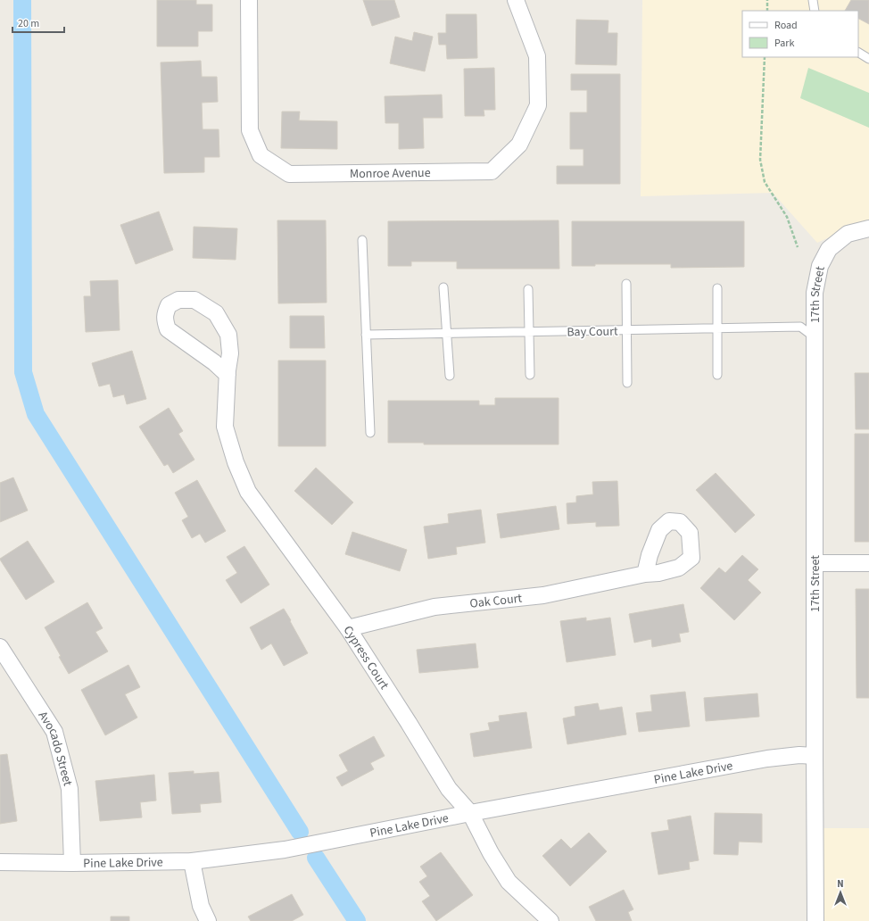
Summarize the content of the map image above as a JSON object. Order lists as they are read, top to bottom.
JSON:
{
  "streets": {
    "street": [
      "Monroe Avenue",
      "17th Street",
      "Oak Court",
      "Cypress Court",
      "Avocado Street",
      "Pine Lake Drive"
    ],
    "lane": ["Bay Court"]
  },
  "crossings": [
    ["17th Street", "Bay Court"],
    ["17th Street", "Pine Lake Drive"],
    ["Oak Court", "Cypress Court"],
    ["Cypress Court", "Pine Lake Drive"],
    ["Avocado Street", "Pine Lake Drive"]
  ],
  "legend": ["Road", "Park"],
  "scale_bar": "20 m",
  "north": "top"
}
